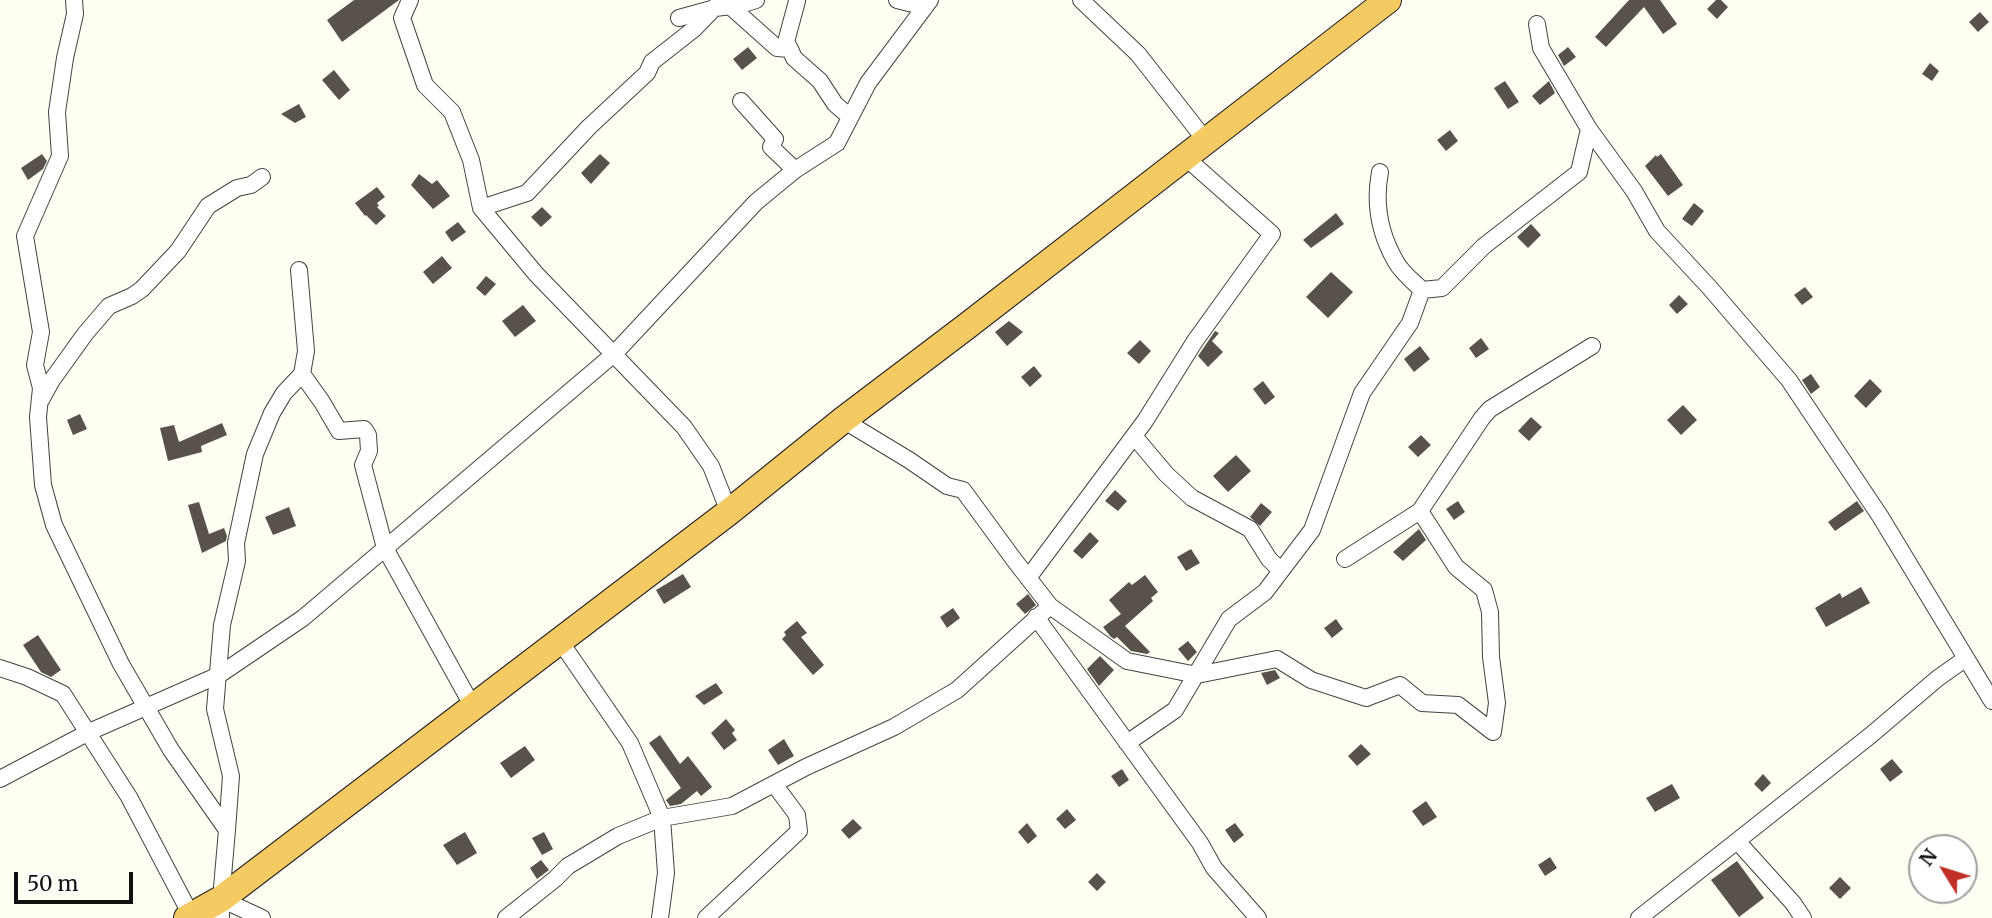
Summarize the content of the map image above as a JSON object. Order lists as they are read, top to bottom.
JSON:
{
  "scale_bar": "50 m",
  "north": "top left"
}
